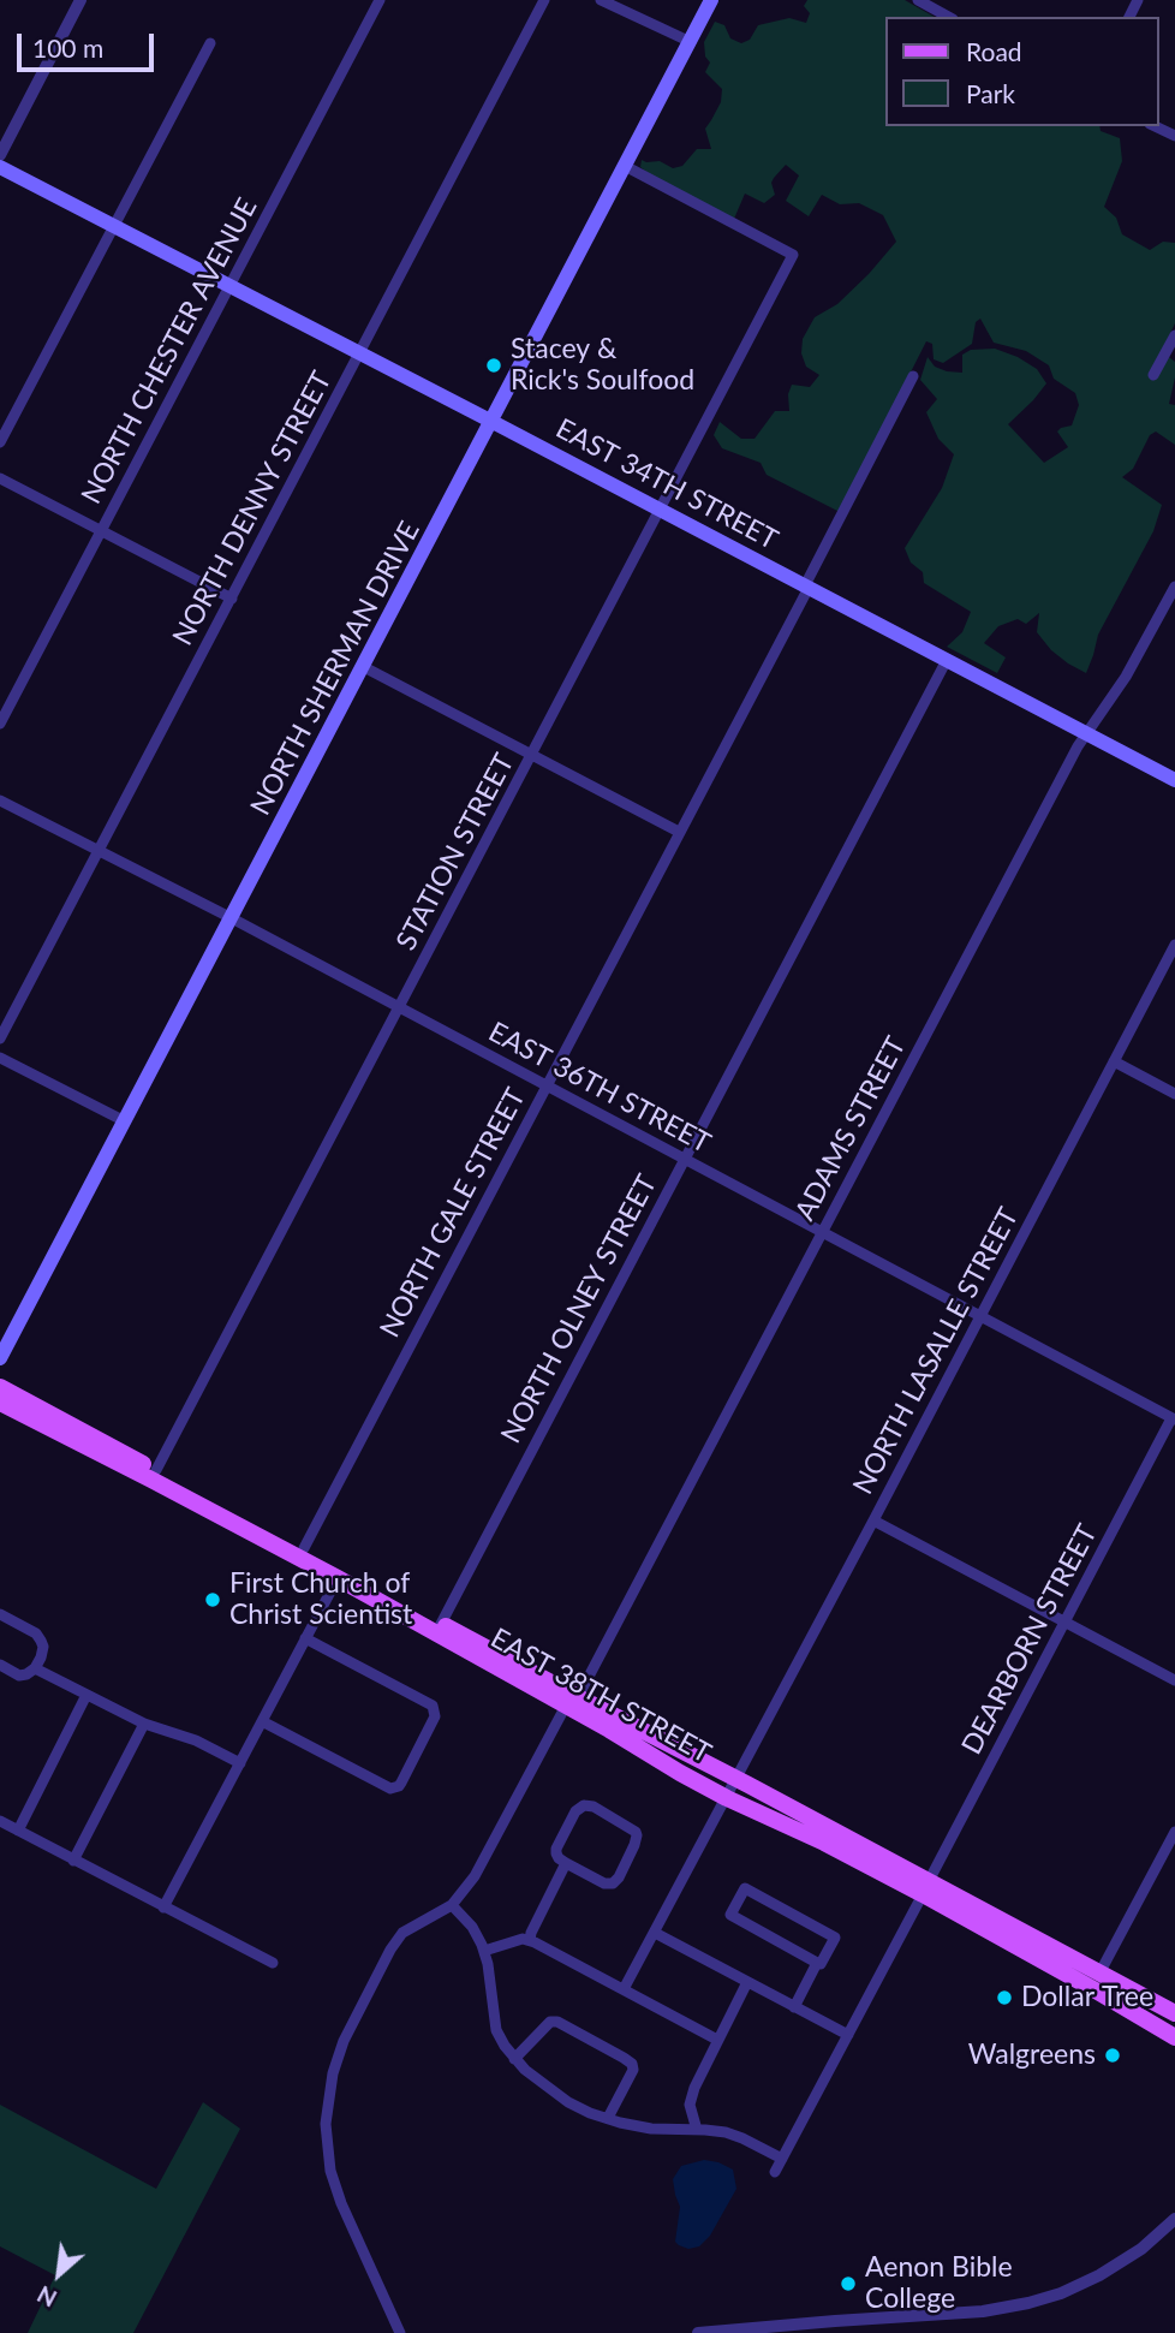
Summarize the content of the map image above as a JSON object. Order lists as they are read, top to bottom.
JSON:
{
  "streets": {
    "main road": ["EAST 34TH STREET", "NORTH SHERMAN DRIVE", "EAST 38TH STREET"],
    "street": [
      "NORTH CHESTER AVENUE",
      "NORTH DENNY STREET",
      "STATION STREET",
      "EAST 36TH STREET",
      "ADAMS STREET",
      "NORTH GALE STREET",
      "NORTH OLNEY STREET",
      "NORTH LASALLE STREET",
      "DEARBORN STREET"
    ]
  },
  "crossings": [
    ["NORTH CHESTER AVENUE", "EAST 34TH STREET"],
    ["EAST 34TH STREET", "NORTH DENNY STREET"],
    ["EAST 34TH STREET", "NORTH SHERMAN DRIVE"],
    ["EAST 34TH STREET", "STATION STREET"],
    ["EAST 34TH STREET", "ADAMS STREET"],
    ["EAST 34TH STREET", "NORTH GALE STREET"],
    ["EAST 34TH STREET", "NORTH OLNEY STREET"],
    ["NORTH DENNY STREET", "EAST 36TH STREET"],
    ["NORTH SHERMAN DRIVE", "STATION STREET"],
    ["NORTH SHERMAN DRIVE", "EAST 36TH STREET"],
    ["STATION STREET", "EAST 36TH STREET"],
    ["STATION STREET", "EAST 38TH STREET"],
    ["EAST 36TH STREET", "ADAMS STREET"],
    ["EAST 36TH STREET", "NORTH GALE STREET"],
    ["EAST 36TH STREET", "NORTH OLNEY STREET"],
    ["EAST 36TH STREET", "NORTH LASALLE STREET"],
    ["EAST 36TH STREET", "DEARBORN STREET"],
    ["ADAMS STREET", "EAST 38TH STREET"],
    ["NORTH GALE STREET", "EAST 38TH STREET"],
    ["NORTH OLNEY STREET", "EAST 38TH STREET"],
    ["NORTH LASALLE STREET", "EAST 38TH STREET"],
    ["DEARBORN STREET", "EAST 38TH STREET"]
  ],
  "places": [
    "Stacey & Rick's Soulfood",
    "First Church of Christ Scientist",
    "Dollar Tree",
    "Walgreens",
    "Aenon Bible College"
  ],
  "legend": ["Road", "Park"],
  "scale_bar": "100 m",
  "north": "bottom left"
}
